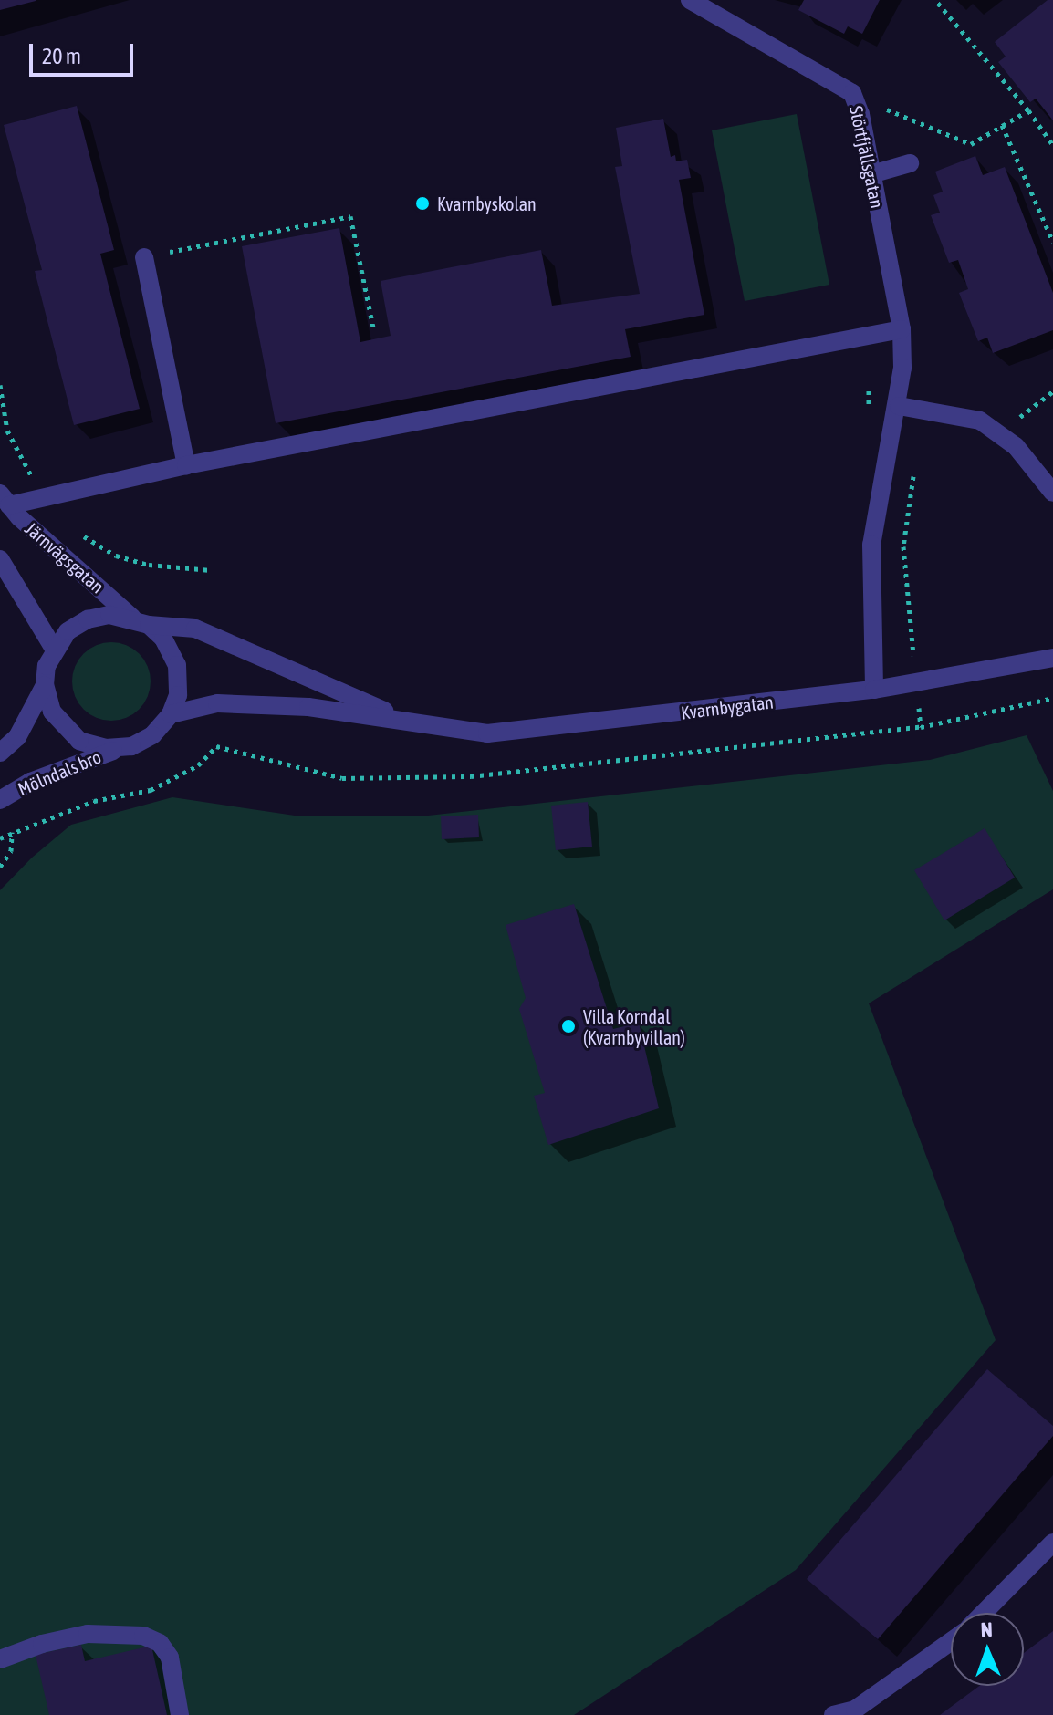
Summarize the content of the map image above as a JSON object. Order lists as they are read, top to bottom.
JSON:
{
  "streets": {
    "street": [
      "Störtfjällsgatan",
      "Järnvägsgatan",
      "Kvarnbygatan",
      "Mölndals bro"
    ]
  },
  "crossings": [
    ["Störtfjällsgatan", "Kvarnbygatan"],
    ["Järnvägsgatan", "Kvarnbygatan"],
    ["Järnvägsgatan", "Mölndals bro"],
    ["Kvarnbygatan", "Mölndals bro"]
  ],
  "places": ["Kvarnbyskolan", "Villa Korndal (Kvarnbyvillan)"],
  "scale_bar": "20 m",
  "north": "top"
}
